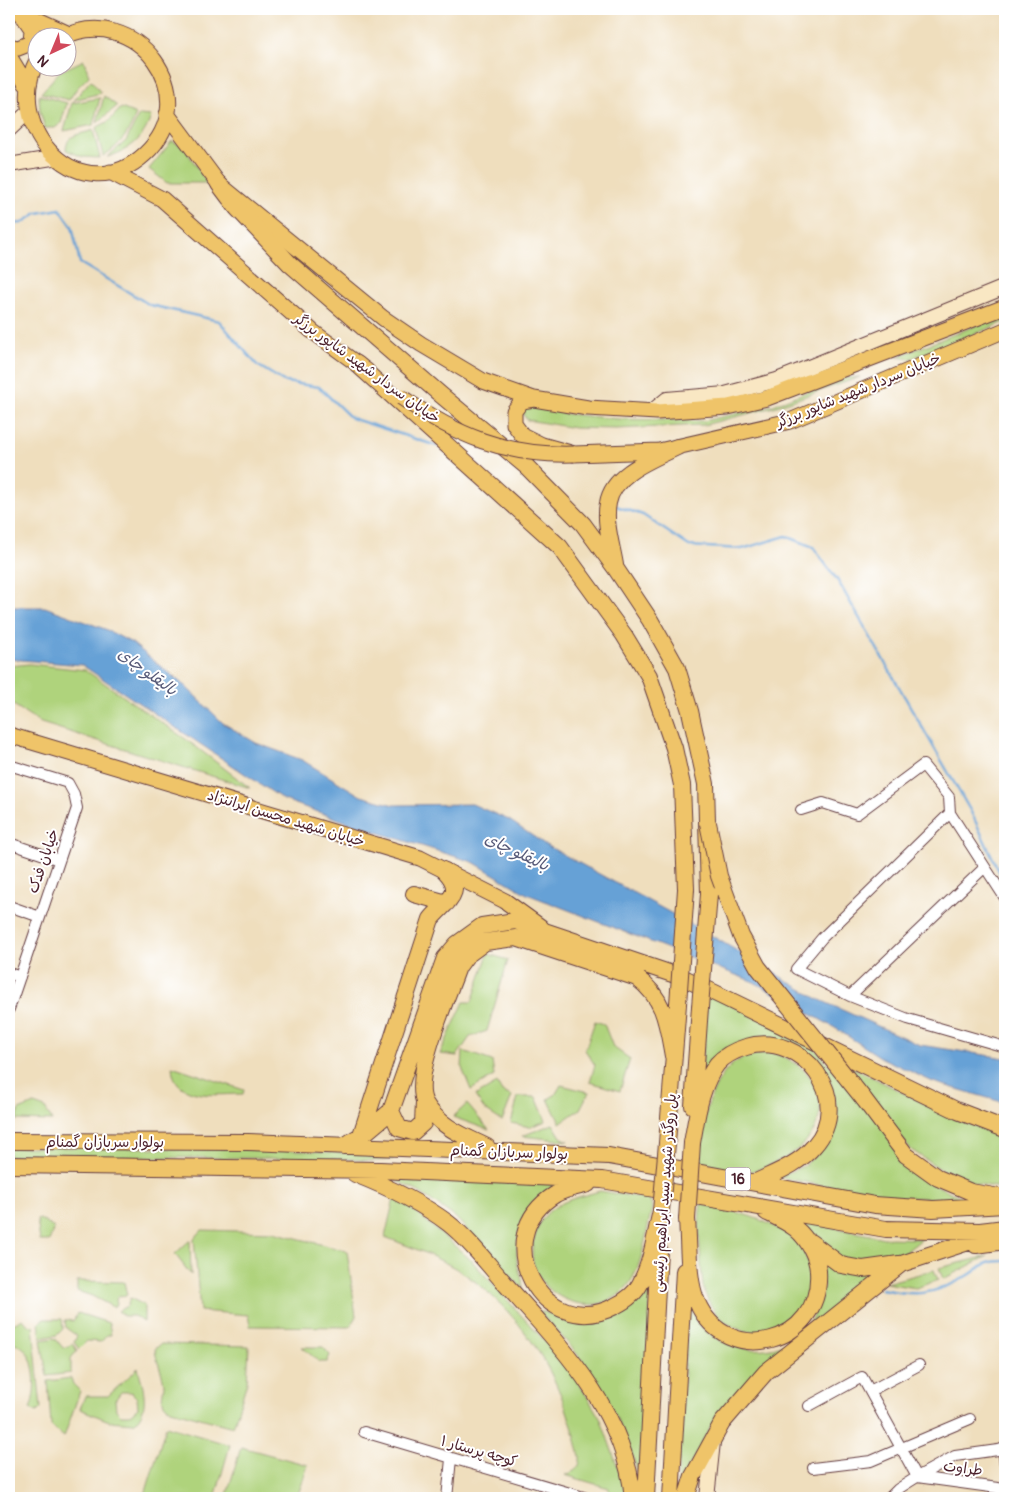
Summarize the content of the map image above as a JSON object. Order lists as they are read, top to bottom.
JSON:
{
  "streets": {
    "highway": ["بولوار سربازان گمنام", "16", "پل روگذر شهید سید ابراهیم رئیسی"],
    "main road": ["خیابان سردار شهید شاپور برزگر", "خیابان شهید محسن ایراننژاد"],
    "street": ["خیابان فدک", "کوچه پرستار ۱", "طراوت"]
  },
  "crossings": [
    ["خیابان سردار شهید شاپور برزگر", "پل روگذر شهید سید ابراهیم رئیسی"]
  ],
  "water": ["بالیقلو چای"],
  "north": "bottom left"
}
